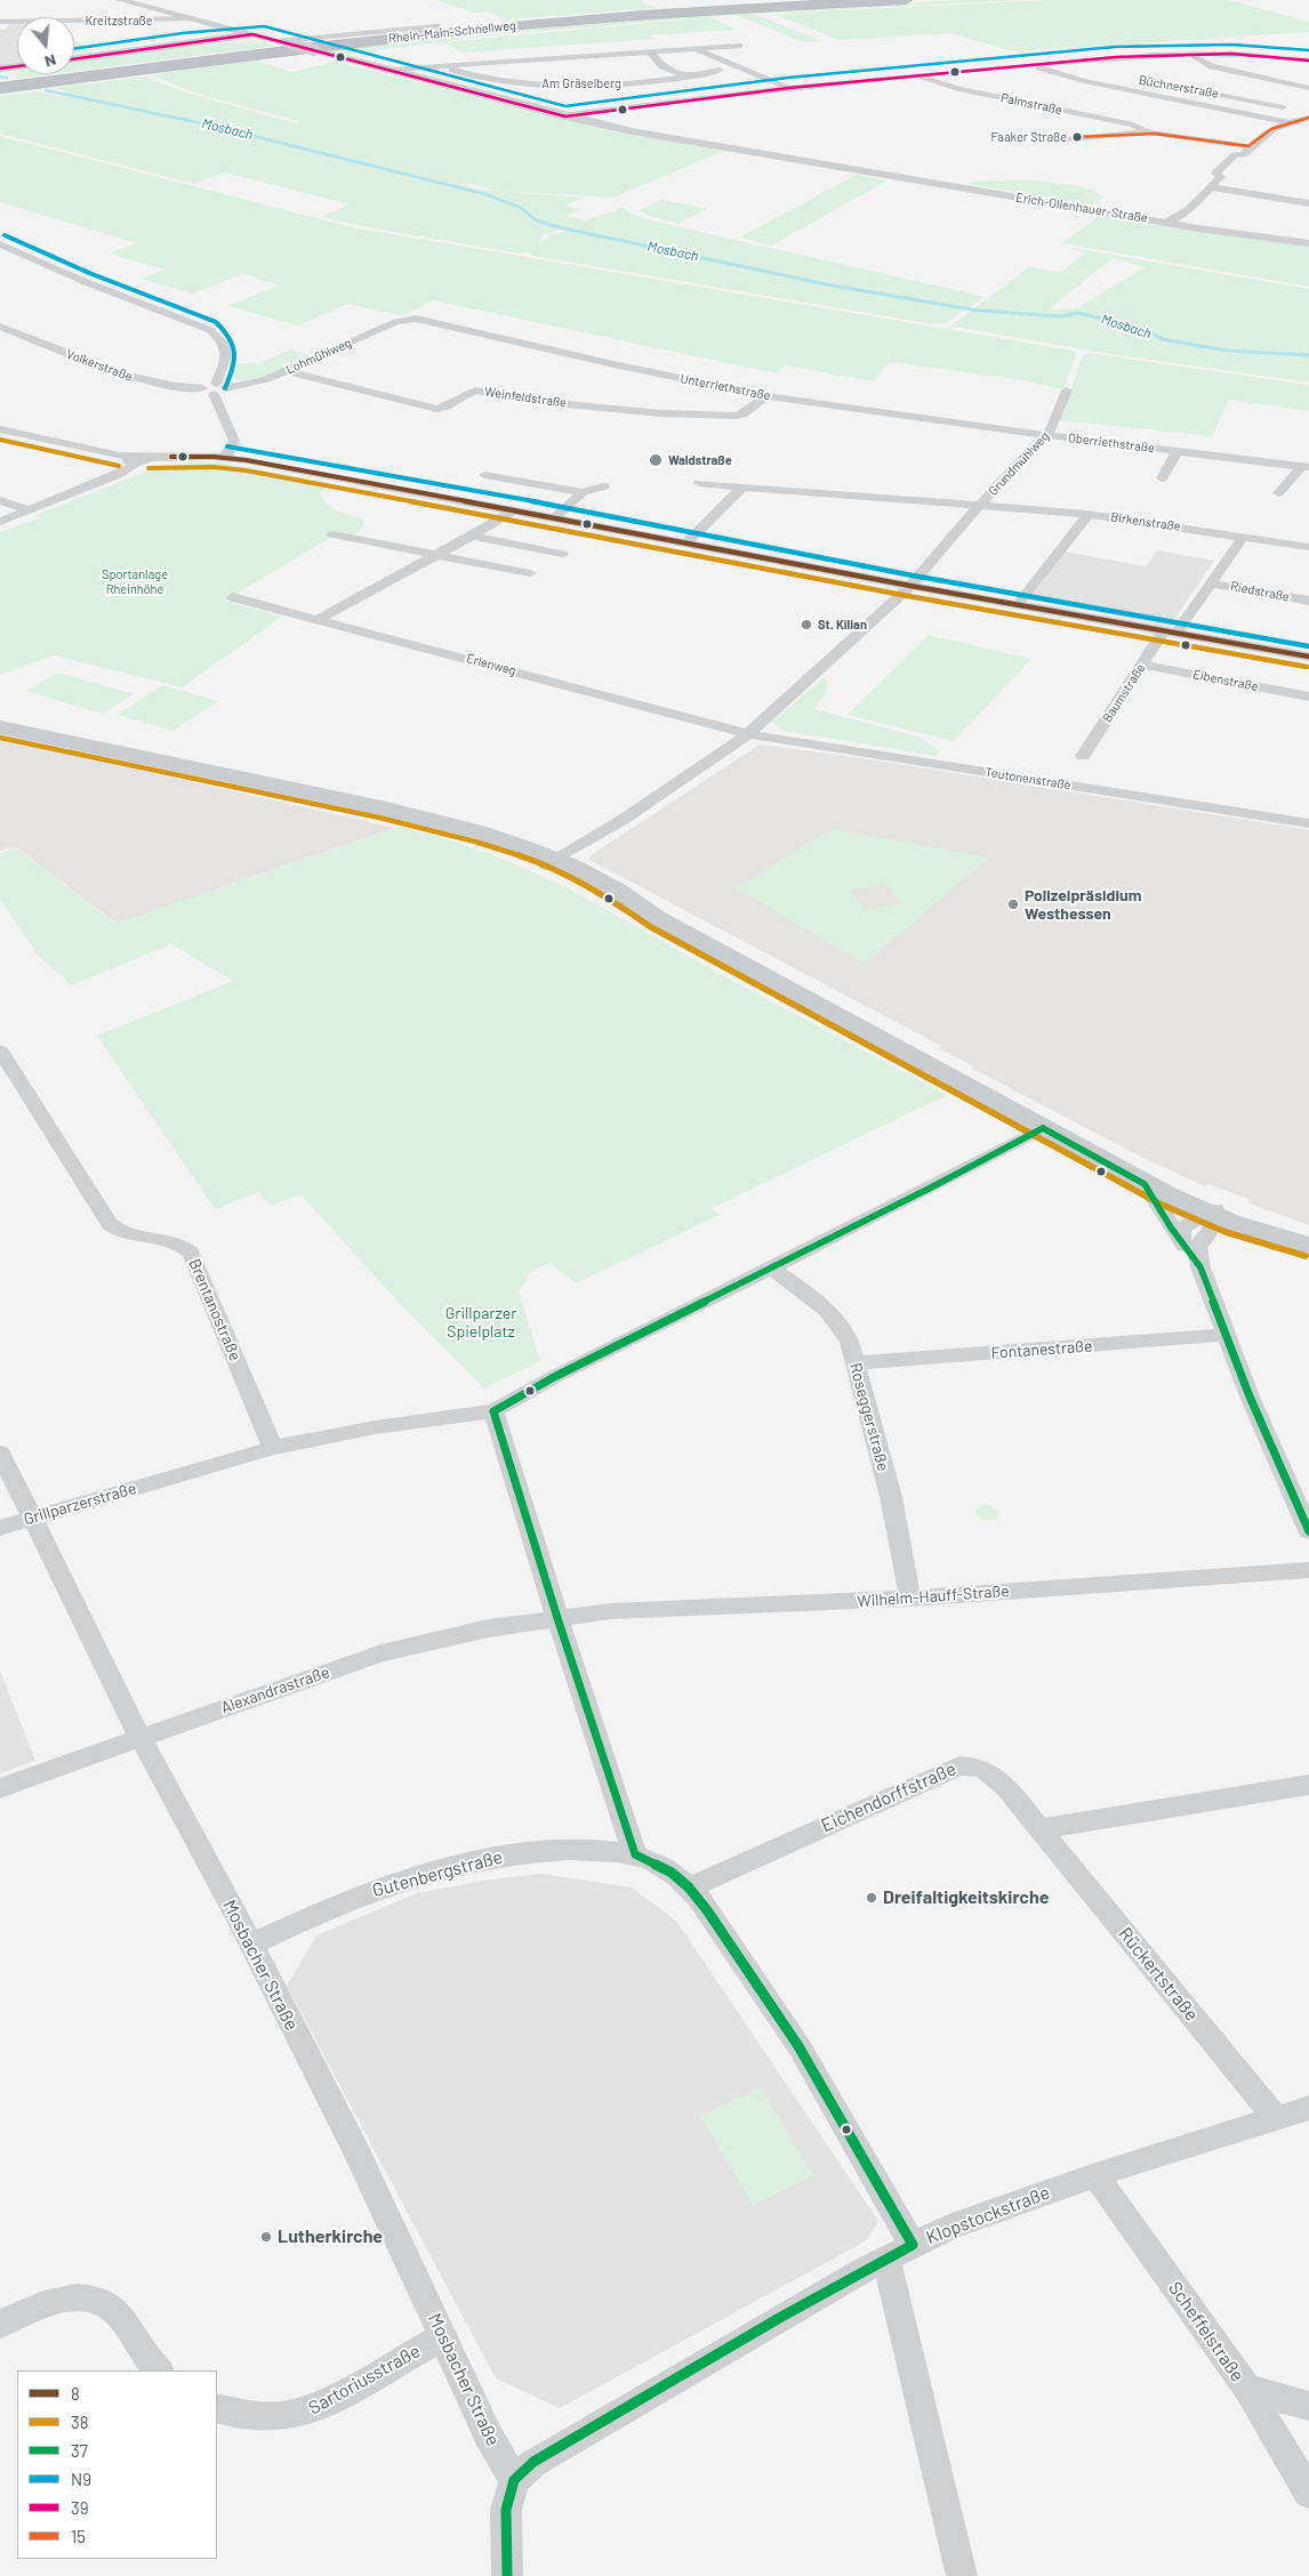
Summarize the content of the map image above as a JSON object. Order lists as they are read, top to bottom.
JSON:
{
  "streets": {
    "highway": ["Rhein-Main-Schnellweg"],
    "street": [
      "Kreitzstraße",
      "Am Gräselberg",
      "Büchnerstraße",
      "Palmstraße",
      "Erich-Ollenhauer-Straße",
      "Lohmühlweg",
      "Volkerstraße",
      "Unterriethstraße",
      "Weinfeldstraße",
      "Oberriethstraße",
      "Grundmühlweg",
      "Birkenstraße",
      "Riedstraße",
      "Erlenweg",
      "Eibenstraße",
      "Baumstraße",
      "Teutonenstraße",
      "Brentanostraße",
      "Fontanestraße",
      "Roseggerstraße",
      "Grillparzerstraße",
      "Wilhelm-Hauff-Straße",
      "Alexandrastraße",
      "Eichendorffstraße",
      "Gutenbergstraße",
      "Mosbacher Straße",
      "Rückertstraße",
      "Klopstockstraße",
      "Scheffelstraße",
      "Sartoriusstraße"
    ]
  },
  "crossings": [
    ["Kreitzstraße", "Erich-Ollenhauer-Straße"],
    ["Lohmühlweg", "Volkerstraße"],
    ["Lohmühlweg", "Unterriethstraße"],
    ["Lohmühlweg", "Weinfeldstraße"],
    ["Unterriethstraße", "Weinfeldstraße"],
    ["Unterriethstraße", "Oberriethstraße"],
    ["Unterriethstraße", "Grundmühlweg"],
    ["Oberriethstraße", "Grundmühlweg"],
    ["Grundmühlweg", "Birkenstraße"],
    ["Grundmühlweg", "Erlenweg"],
    ["Grundmühlweg", "Teutonenstraße"],
    ["Birkenstraße", "Baumstraße"],
    ["Riedstraße", "Baumstraße"],
    ["Erlenweg", "Teutonenstraße"],
    ["Eibenstraße", "Baumstraße"],
    ["Brentanostraße", "Grillparzerstraße"],
    ["Fontanestraße", "Roseggerstraße"],
    ["Roseggerstraße", "Grillparzerstraße"],
    ["Roseggerstraße", "Wilhelm-Hauff-Straße"],
    ["Grillparzerstraße", "Mosbacher Straße"],
    ["Wilhelm-Hauff-Straße", "Alexandrastraße"],
    ["Alexandrastraße", "Mosbacher Straße"],
    ["Eichendorffstraße", "Gutenbergstraße"],
    ["Eichendorffstraße", "Rückertstraße"],
    ["Gutenbergstraße", "Mosbacher Straße"],
    ["Gutenbergstraße", "Klopstockstraße"],
    ["Mosbacher Straße", "Klopstockstraße"],
    ["Mosbacher Straße", "Sartoriusstraße"],
    ["Rückertstraße", "Klopstockstraße"],
    ["Klopstockstraße", "Scheffelstraße"]
  ],
  "water": ["Mosbach"],
  "parks": ["Sportanlage Rheinhöhe", "Grillparzer Spielplatz"],
  "places": [
    "Faaker Straße",
    "Waldstraße",
    "St. Kilian",
    "Polizeipräsidium Westhessen",
    "Dreifaltigkeitskirche",
    "Lutherkirche"
  ],
  "lines": [
    "transit line N9",
    "transit line 39",
    "transit line 15",
    "transit line 38",
    "transit line 8",
    "transit line 37"
  ],
  "legend": [
    "8",
    "38",
    "37",
    "N9",
    "39",
    "15"
  ],
  "north": "bottom"
}
